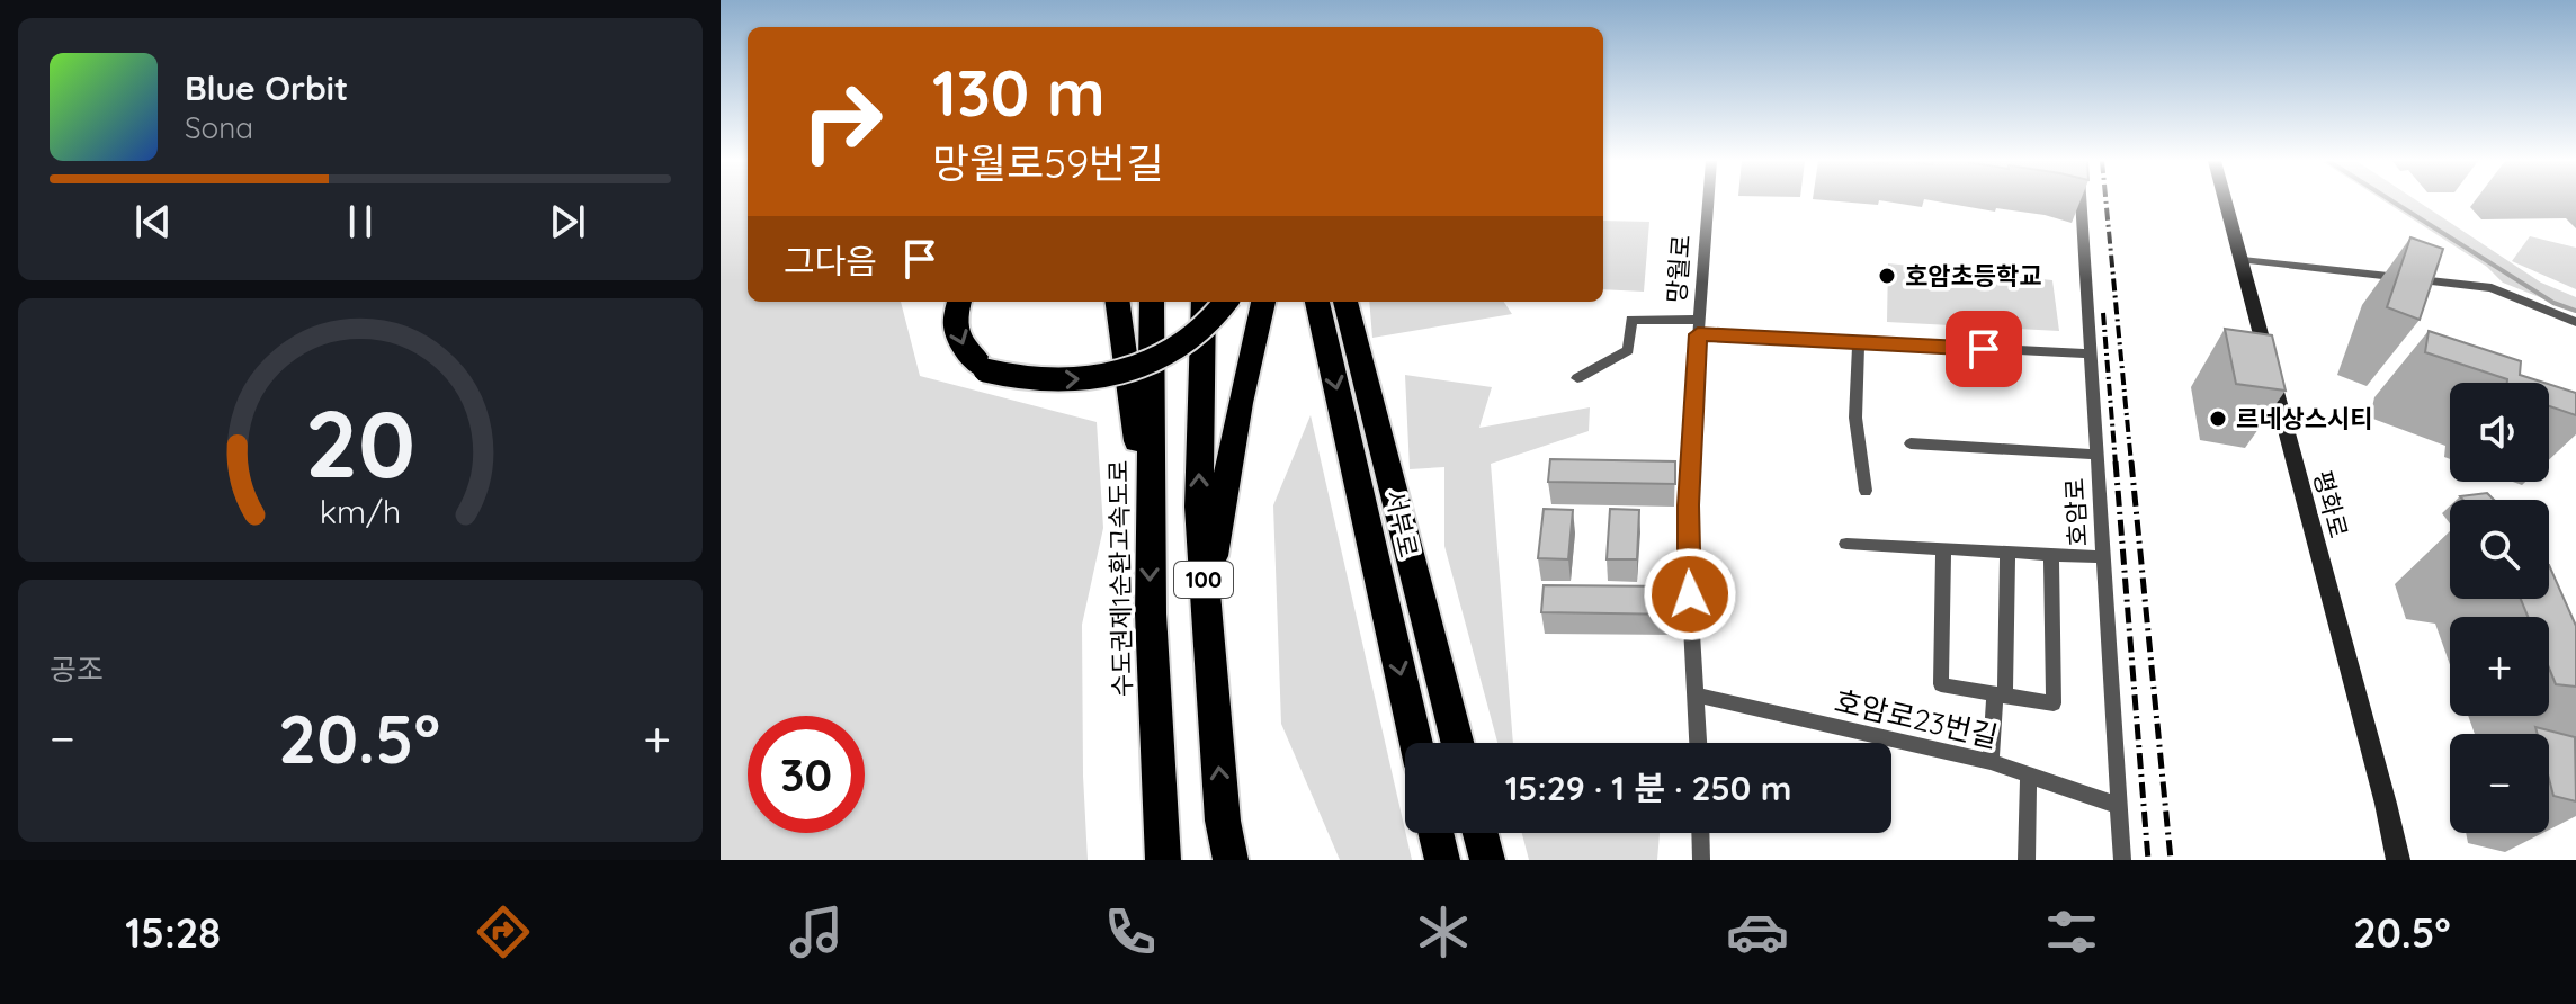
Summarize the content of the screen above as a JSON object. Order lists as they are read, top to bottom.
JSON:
{
  "streets": {
    "highway": ["서부로", "수도권제1순환고속도로", "100"],
    "main road": ["평화로"],
    "street": ["망월로", "호암로", "호암로23번길"]
  },
  "crossings": [
    ["망월로", "호암로23번길"],
    ["호암로", "호암로23번길"]
  ],
  "places": ["호암초등학교", "르네상스시티"],
  "page": {
    "turn": ["130 m", "망월로59번길"],
    "song": ["Blue Orbit", "Sona"],
    "then": "그다음",
    "map_buttons": ["+", "−"],
    "tile": "공조",
    "heat": ["−", "20.5°", "+"],
    "limit": "30",
    "trip": "15:29 · 1 분 · 250 m",
    "tabs": ["15:28", "20.5°"],
    "gauge": ["20", "km/h"]
  }
}
